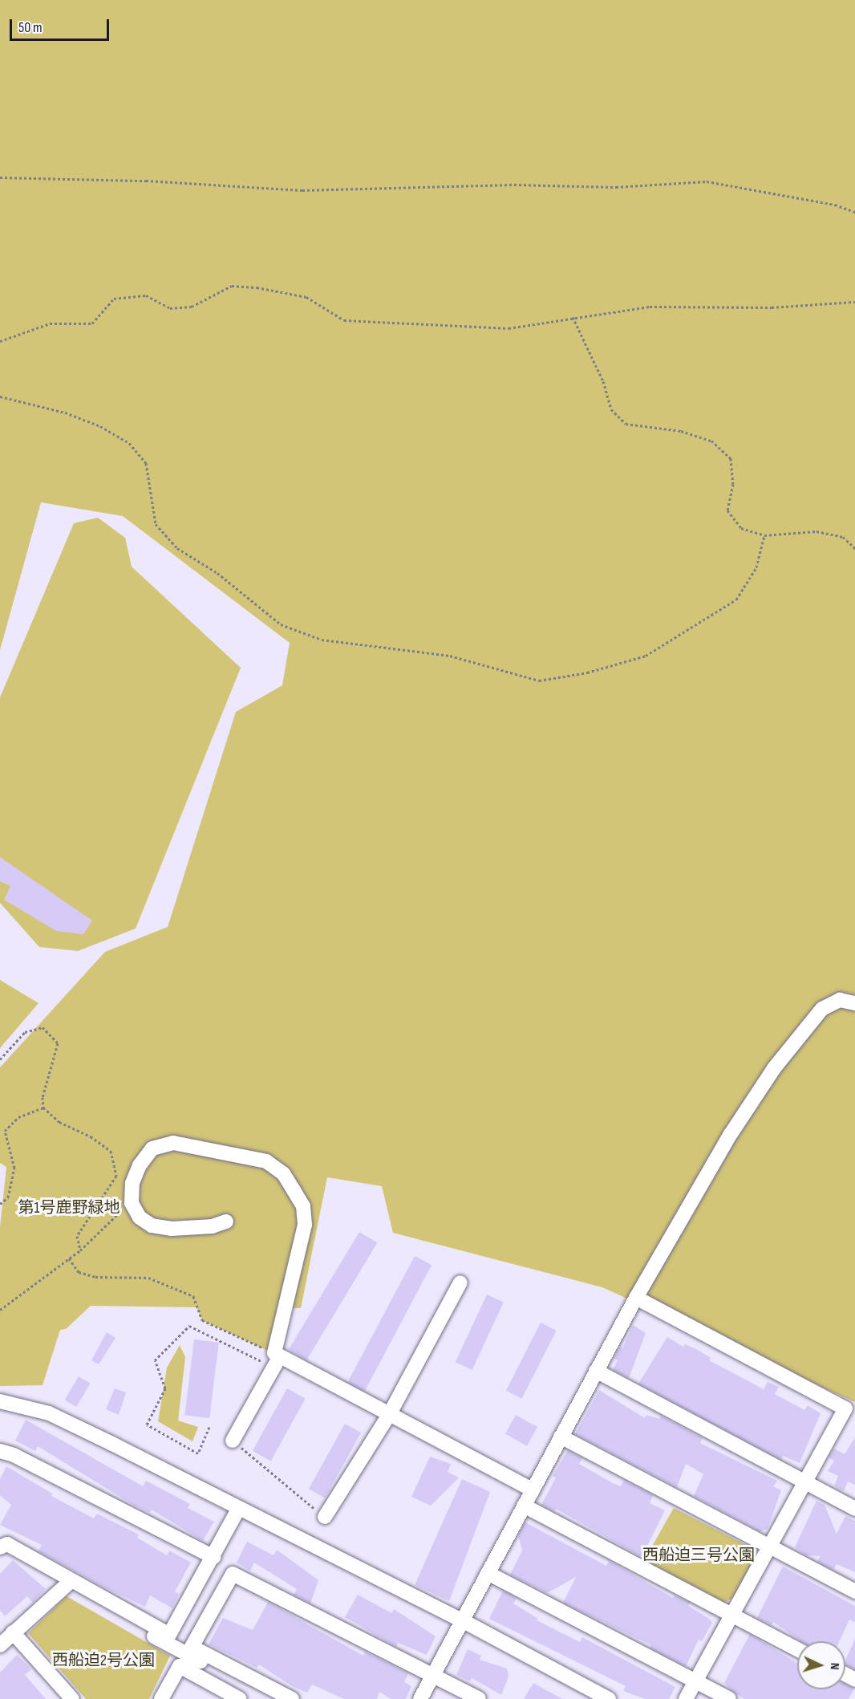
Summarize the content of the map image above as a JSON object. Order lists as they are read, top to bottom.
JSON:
{
  "parks": ["第1号鹿野緑地", "西船迫三号公園", "西船迫2号公園"],
  "scale_bar": "50 m",
  "north": "right"
}
